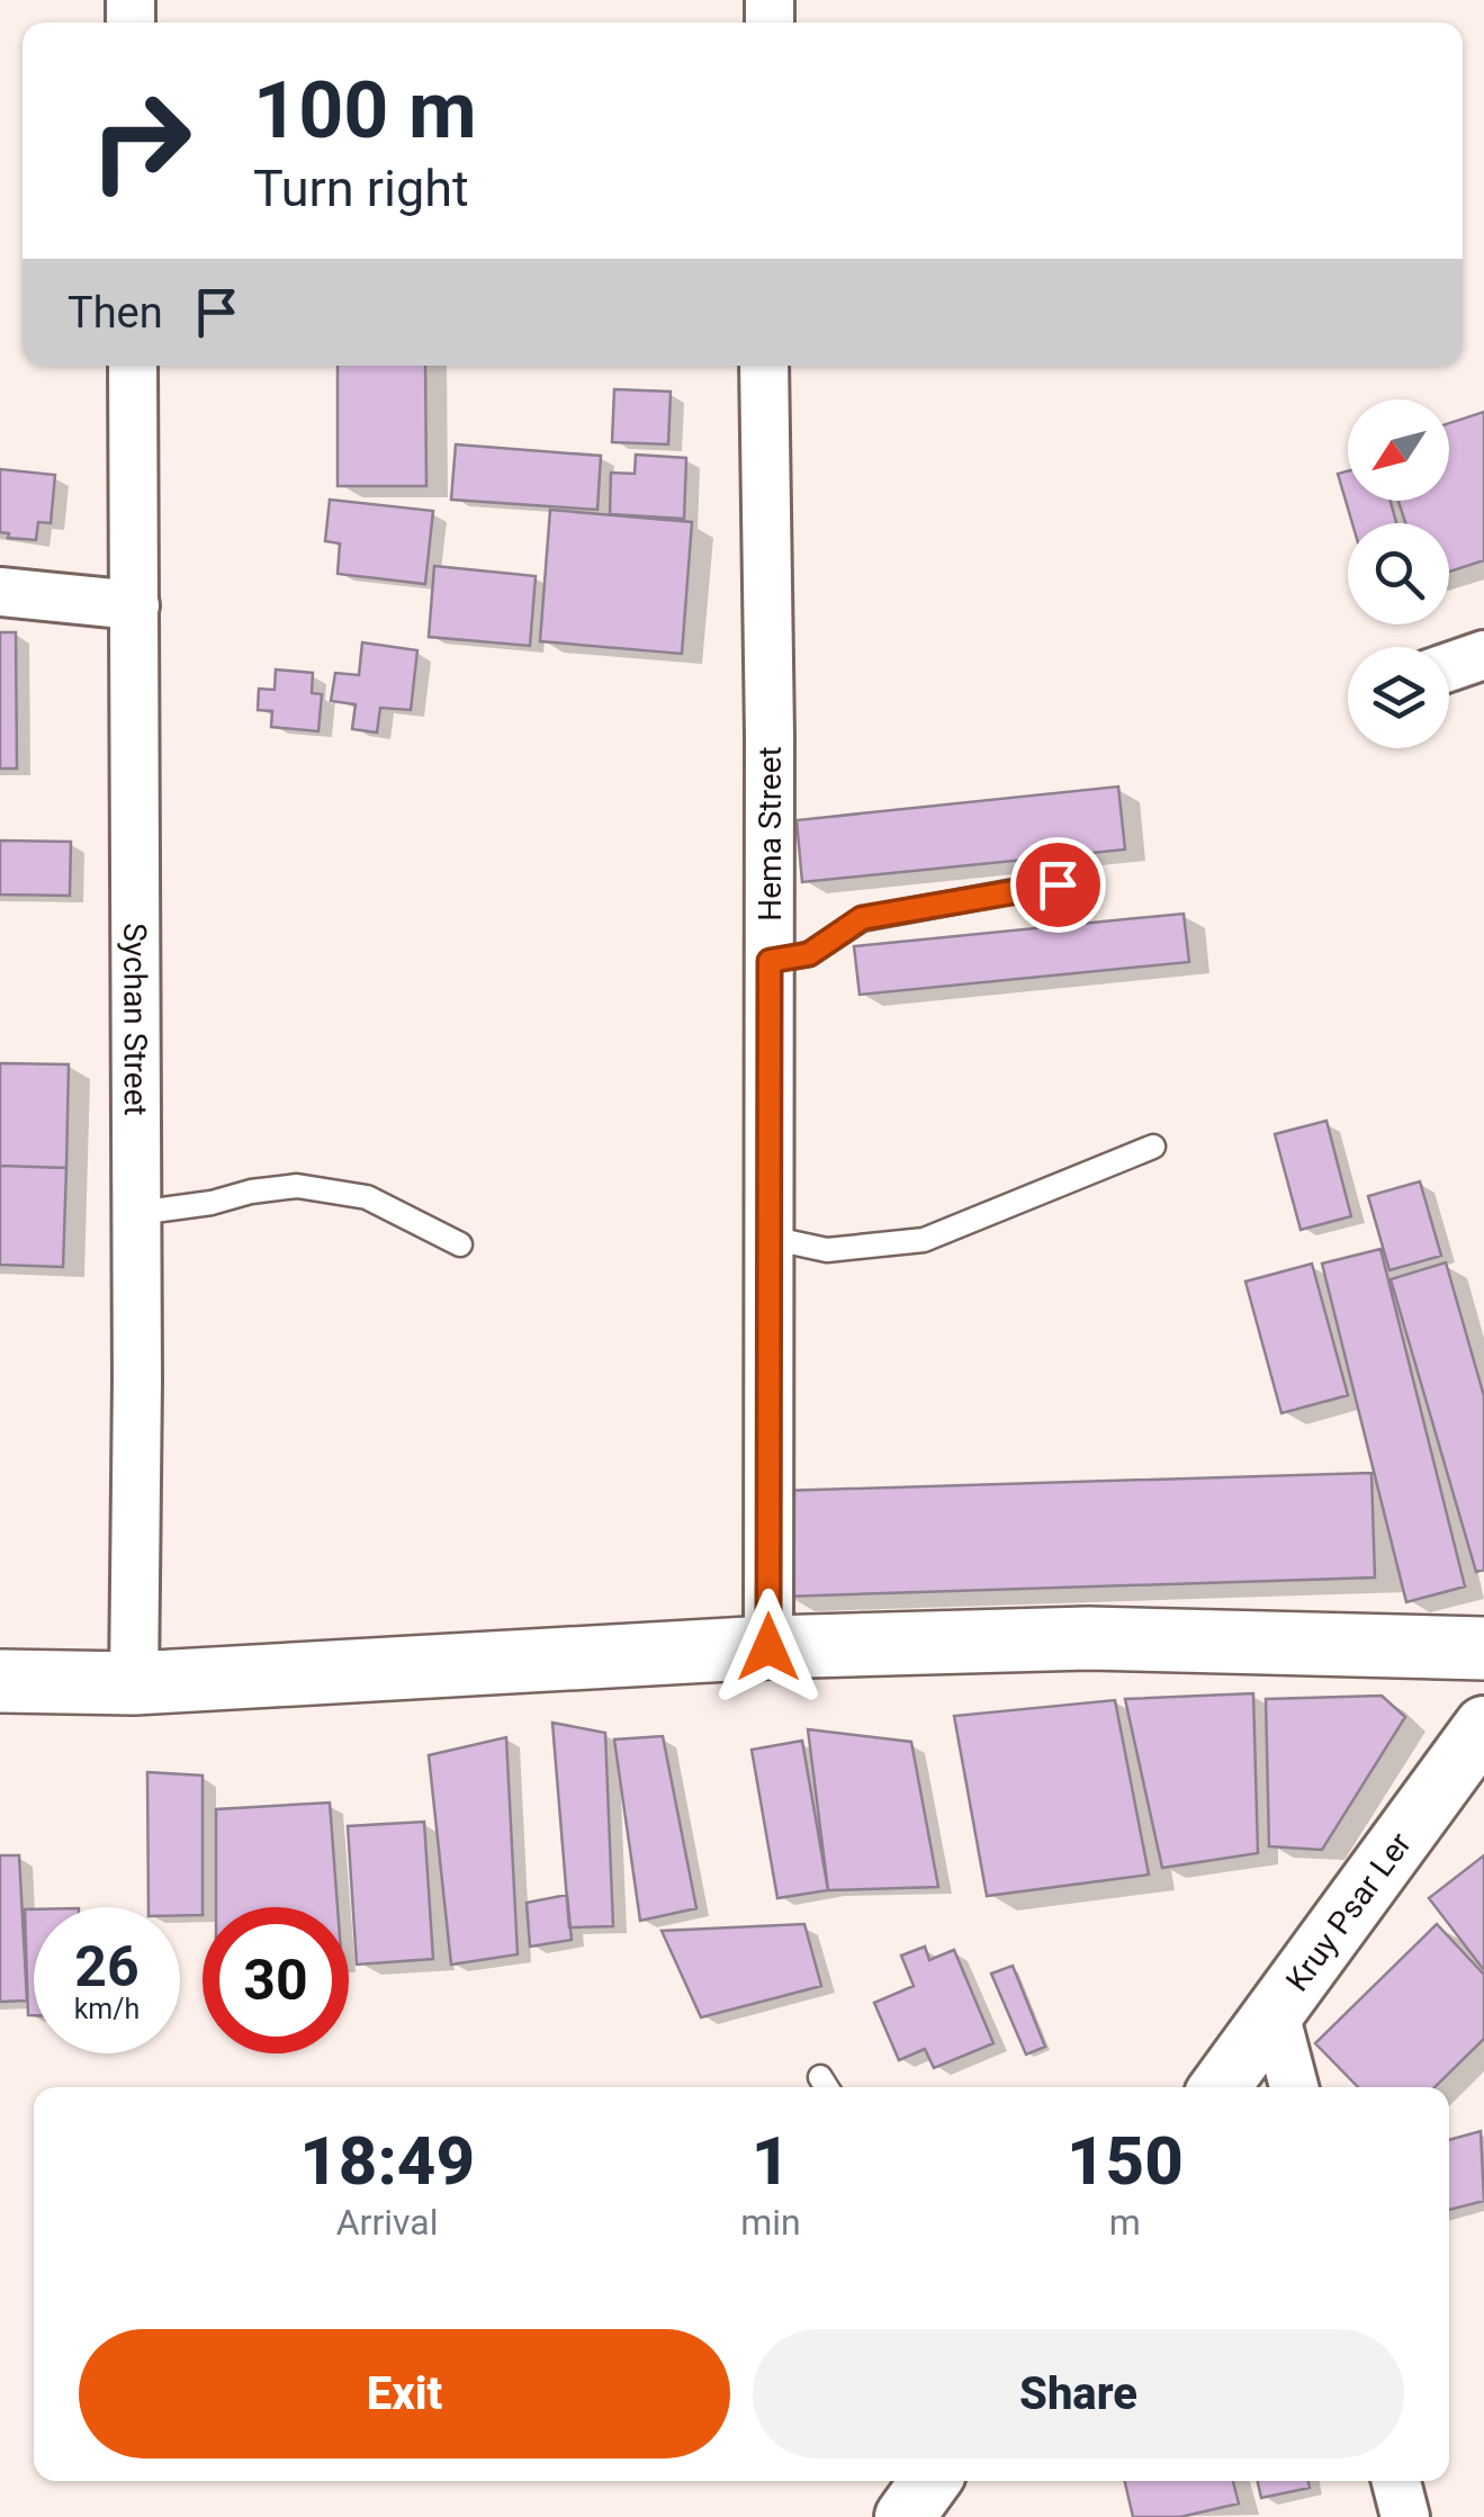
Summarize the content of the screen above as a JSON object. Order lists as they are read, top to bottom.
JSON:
{
  "streets": {
    "street": ["Hema Street", "Sychan Street", "Kruy Psar Ler"]
  },
  "north": "bottom left",
  "page": {
    "turn": ["100 m", "Turn right"],
    "then": "Then",
    "speed": "26 km/h",
    "limit": "30",
    "eta": [
      "18:49",
      "Arrival",
      "1",
      "min",
      "150",
      "m"
    ],
    "buttons": ["Exit", "Share"]
  }
}
